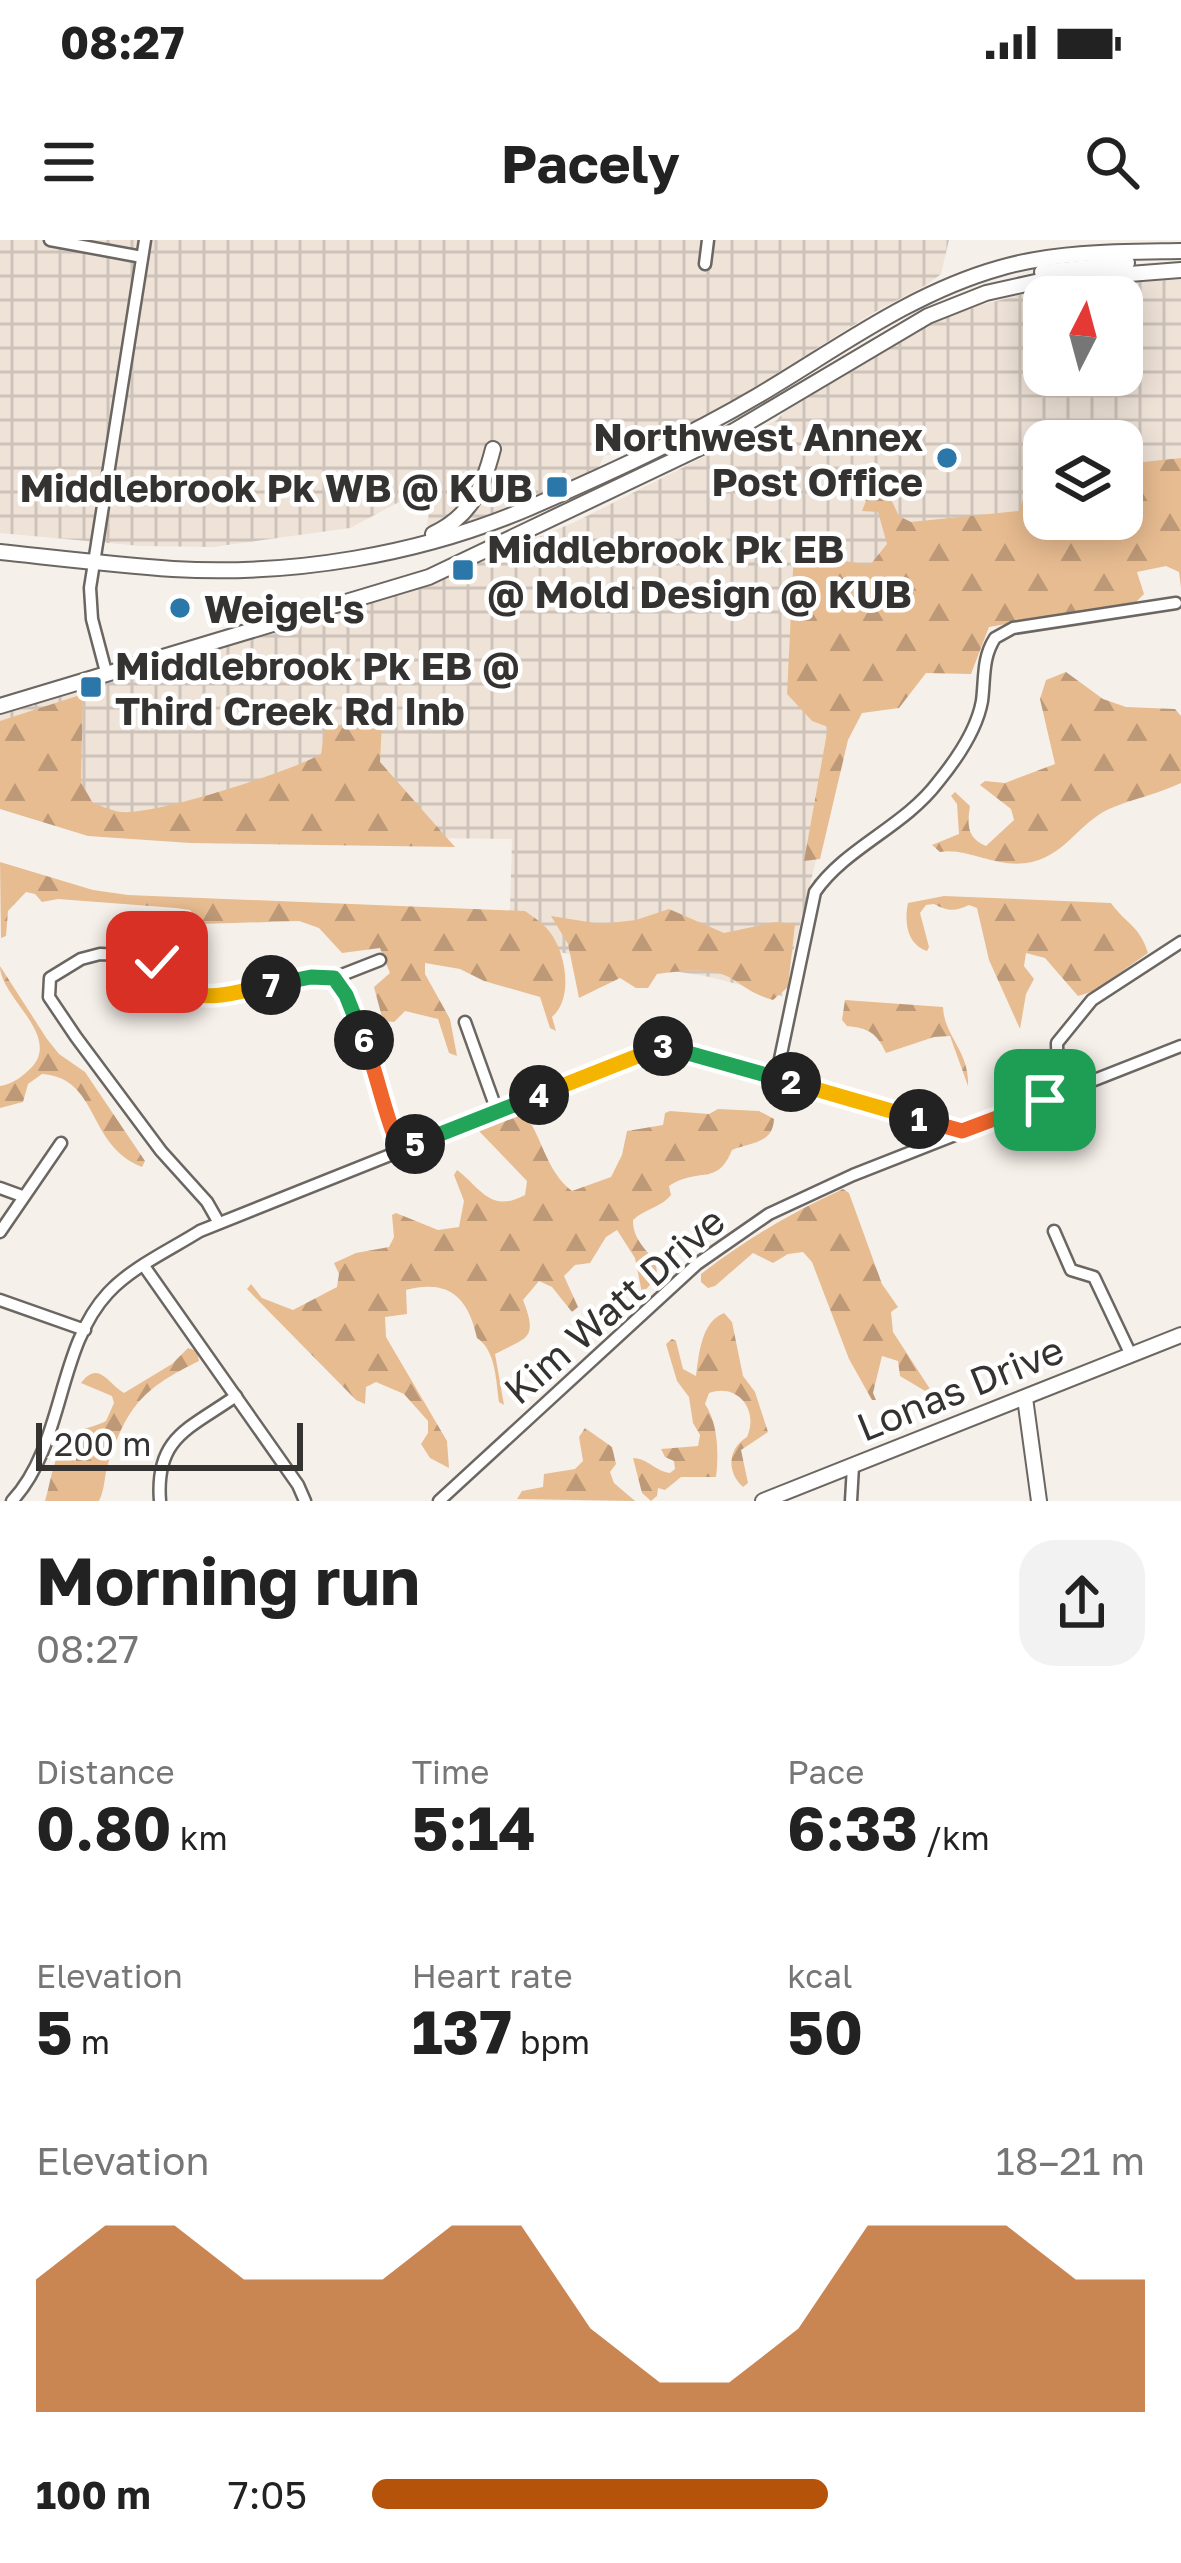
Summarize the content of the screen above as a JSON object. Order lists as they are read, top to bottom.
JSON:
{
  "streets": {
    "main road": ["Lonas Drive"],
    "street": ["Kim Watt Drive"]
  },
  "places": {
    "other": ["Northwest Annex Post Office", "Weigel's"],
    "transit": ["Middlebrook Pk WB @ KUB", "Middlebrook Pk EB @ Mold Design @ KUB", "Middlebrook Pk EB @ Third Creek Rd Inb"]
  },
  "scale_bar": "200 m",
  "north": "top",
  "page": {
    "status": "08:27",
    "header": "Pacely",
    "pins": [
      "7",
      "6",
      "3",
      "2",
      "4",
      "1",
      "5"
    ],
    "scale": "200 m",
    "heading": ["Morning run", "08:27"],
    "stats": [
      ["Distance", "0.80 km"],
      ["Time", "5:14"],
      ["Pace", "6:33 /km"],
      ["Elevation", "5 m"],
      ["Heart rate", "137 bpm"],
      ["kcal", "50"]
    ],
    "chart": ["Elevation", "18–21 m"],
    "list": [
      {
        "name": "100 m",
        "note": "7:05"
      }
    ]
  }
}
